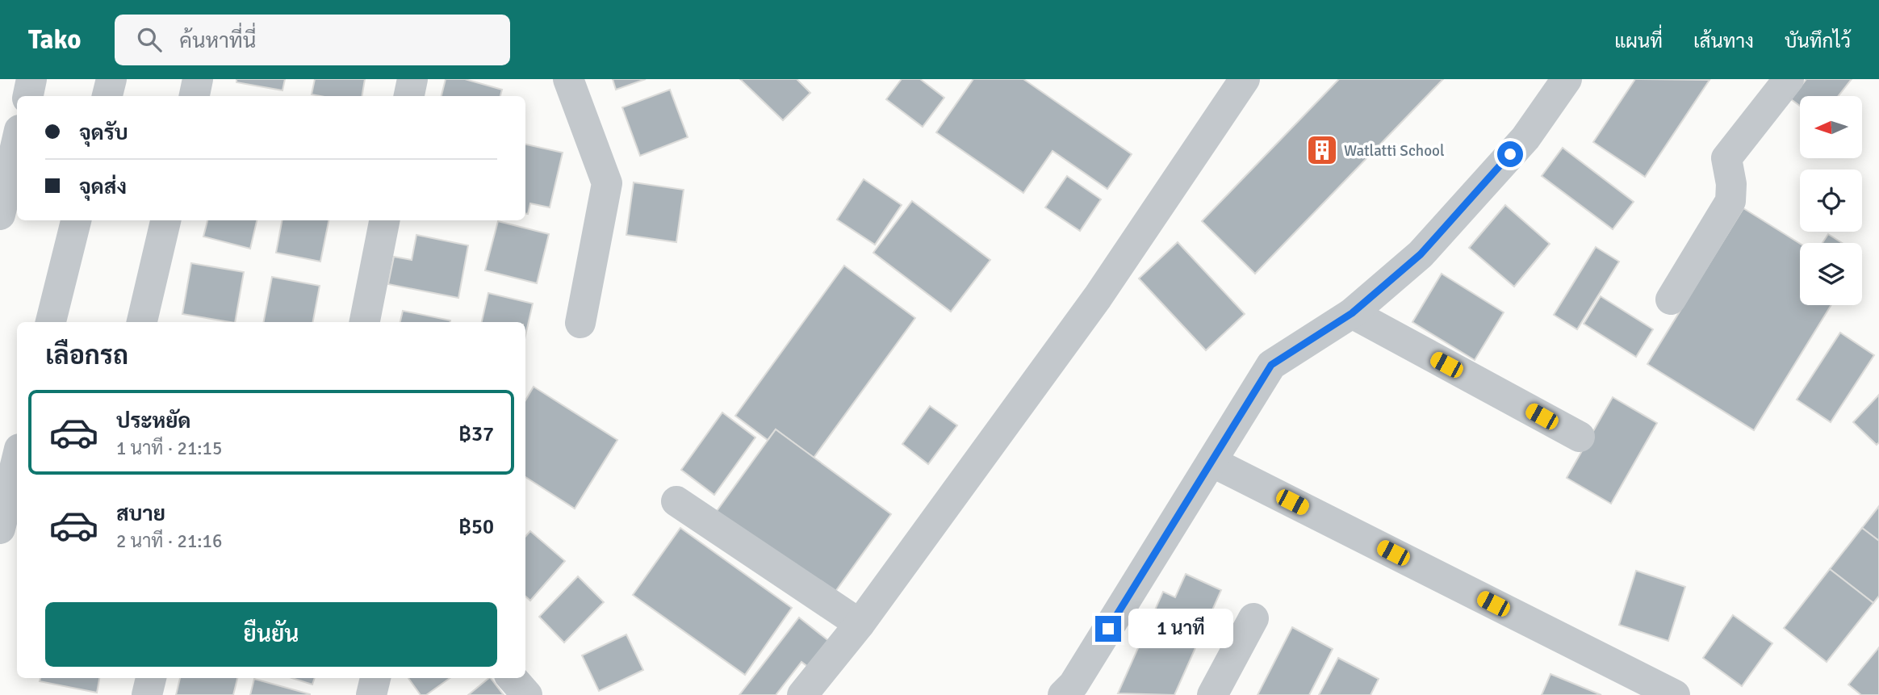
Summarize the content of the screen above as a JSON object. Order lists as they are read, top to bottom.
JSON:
{
  "places": {
    "building": ["Watlatti School"]
  },
  "north": "left",
  "page": {
    "header": "Tako",
    "search": "ค้นหาที่นี่",
    "nav": ["แผนที่", "เส้นทาง", "บันทึกไว้"],
    "banner": ["จุดรับ", "จุดส่ง"],
    "heading": "เลือกรถ",
    "list": [
      {
        "name": "ประหยัด",
        "note": "1 นาที · 21:15",
        "value": "฿37"
      },
      {
        "name": "สบาย",
        "note": "2 นาที · 21:16",
        "value": "฿50"
      }
    ],
    "buttons": "ยืนยัน",
    "bubble": "1 นาที"
  }
}
